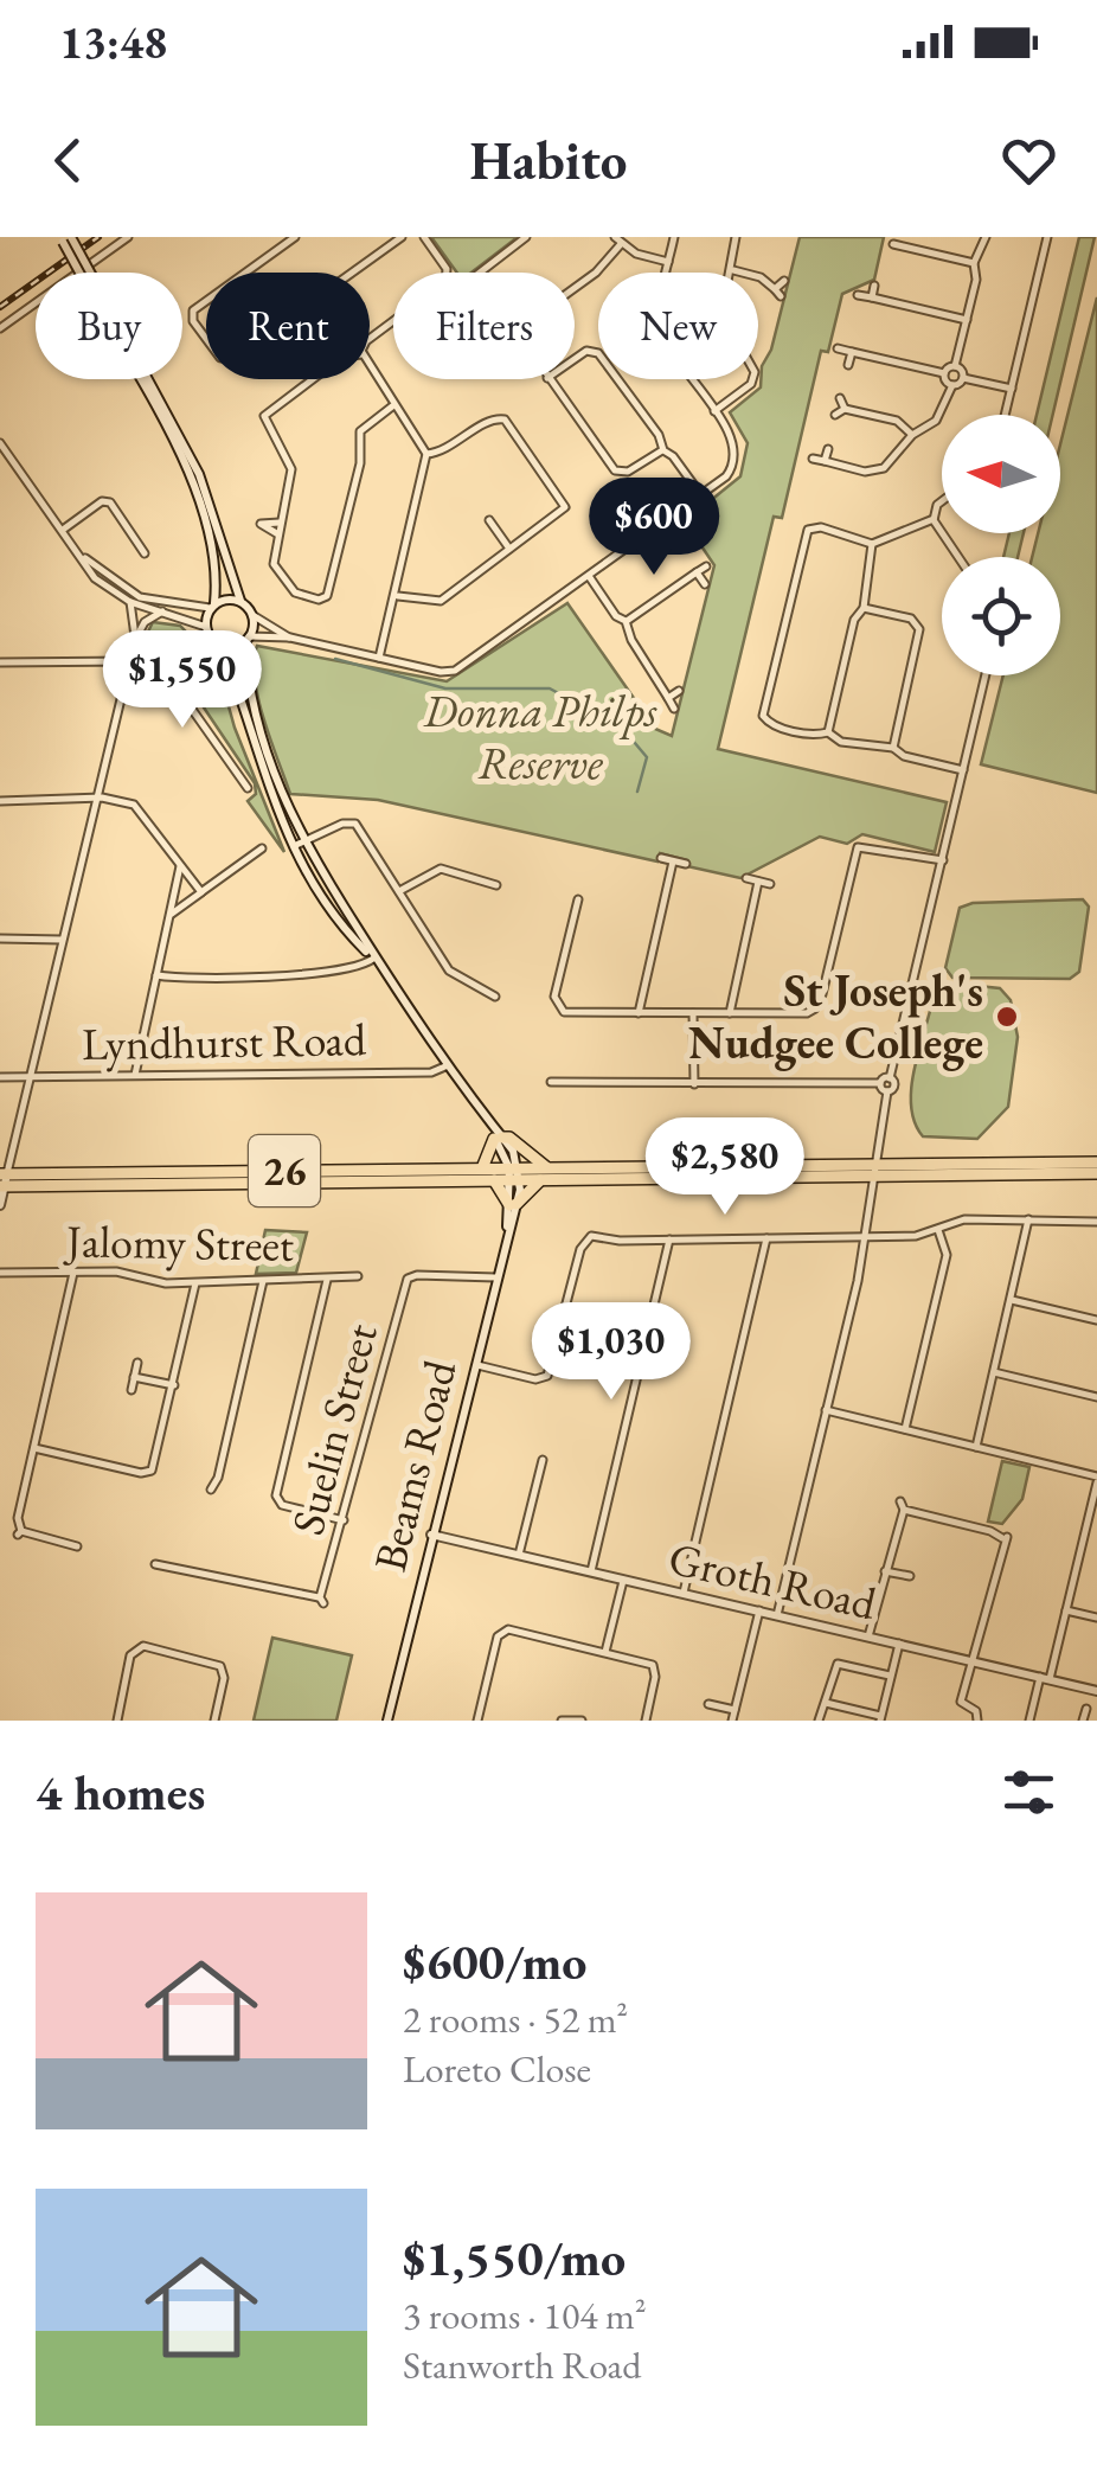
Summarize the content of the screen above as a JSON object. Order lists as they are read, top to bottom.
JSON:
{
  "streets": {
    "highway": ["26"],
    "main road": ["Beams Road", "Groth Road"],
    "street": ["Lyndhurst Road", "Jalomy Street", "Suelin Street"]
  },
  "crossings": [
    ["26", "Beams Road"],
    ["Suelin Street", "Beams Road"],
    ["Beams Road", "Groth Road"]
  ],
  "parks": ["Donna Philps Reserve"],
  "places": ["St Joseph's Nudgee College"],
  "north": "left",
  "page": {
    "status": "13:48",
    "header": "Habito",
    "chip": [
      "Buy",
      "Rent",
      "Filters",
      "New"
    ],
    "price": [
      "$600",
      "$1,550",
      "$2,580",
      "$1,030"
    ],
    "heading": "4 homes",
    "list": [
      {
        "name": "$600/mo",
        "note": "2 rooms · 52 m² · Loreto Close"
      },
      {
        "name": "$1,550/mo",
        "note": "3 rooms · 104 m² · Stanworth Road"
      }
    ]
  }
}
